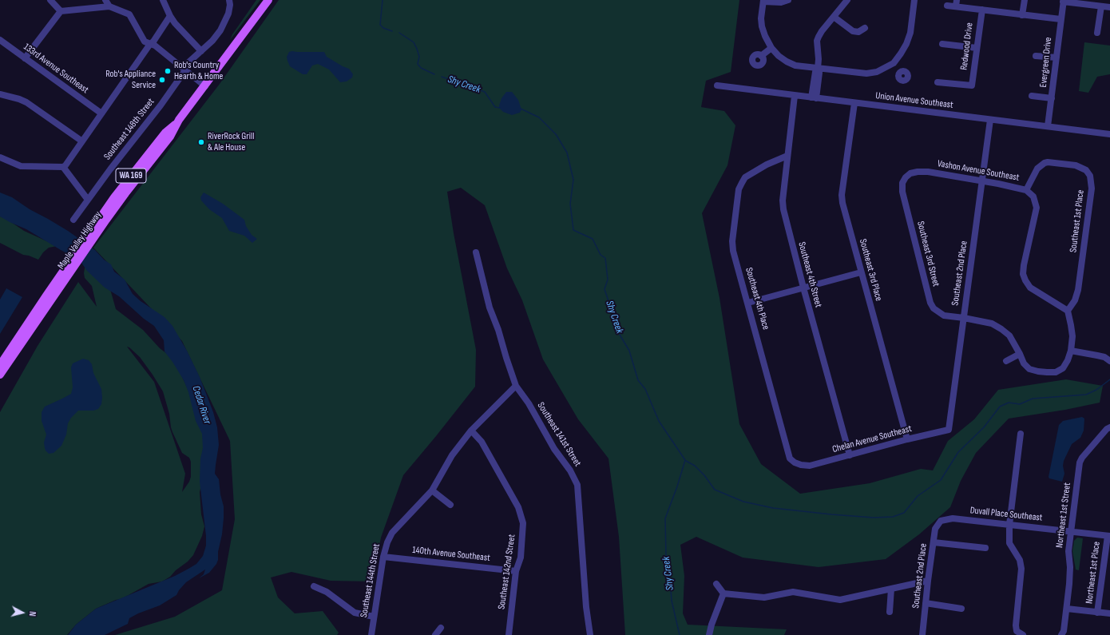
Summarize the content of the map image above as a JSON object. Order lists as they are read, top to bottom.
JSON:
{
  "streets": {
    "main road": ["WA 169", "Maple Valley Highway"],
    "street": [
      "Redwood Drive",
      "Evergreen Drive",
      "133rd Avenue Southeast",
      "Union Avenue Southeast",
      "Southeast 148th Street",
      "Vashon Avenue Southeast",
      "Southeast 1st Place",
      "Southeast 3rd Street",
      "Southeast 3rd Place",
      "Southeast 2nd Place",
      "Southeast 4th Street",
      "Southeast 4th Place",
      "Southeast 141st Street",
      "Chelan Avenue Southeast",
      "Duvall Place Southeast",
      "Northeast 1st Street",
      "140th Avenue Southeast",
      "Southeast 142nd Street",
      "Northeast 1st Place",
      "Southeast 144th Street"
    ]
  },
  "crossings": [
    ["Evergreen Drive", "Union Avenue Southeast"],
    ["Union Avenue Southeast", "Southeast 3rd Place"],
    ["Union Avenue Southeast", "Southeast 2nd Place"],
    ["Union Avenue Southeast", "Southeast 4th Street"],
    ["Vashon Avenue Southeast", "Southeast 1st Place"],
    ["Vashon Avenue Southeast", "Southeast 3rd Street"],
    ["Vashon Avenue Southeast", "Southeast 2nd Place"],
    ["Southeast 3rd Street", "Southeast 2nd Place"],
    ["Southeast 3rd Place", "Chelan Avenue Southeast"],
    ["Southeast 2nd Place", "Chelan Avenue Southeast"],
    ["Southeast 2nd Place", "Duvall Place Southeast"],
    ["Southeast 4th Street", "Southeast 4th Place"],
    ["Southeast 4th Street", "Chelan Avenue Southeast"],
    ["Southeast 4th Place", "Chelan Avenue Southeast"],
    ["Southeast 141st Street", "Southeast 144th Street"],
    ["Duvall Place Southeast", "Northeast 1st Street"],
    ["Duvall Place Southeast", "Northeast 1st Place"],
    ["140th Avenue Southeast", "Southeast 142nd Street"],
    ["140th Avenue Southeast", "Southeast 144th Street"],
    ["Southeast 142nd Street", "Southeast 144th Street"]
  ],
  "water": ["Shy Creek", "Cedar River"],
  "places": ["Rob's Country Hearth & Home", "Rob's Appliance Service", "RiverRock Grill & Ale House"],
  "north": "right"
}
